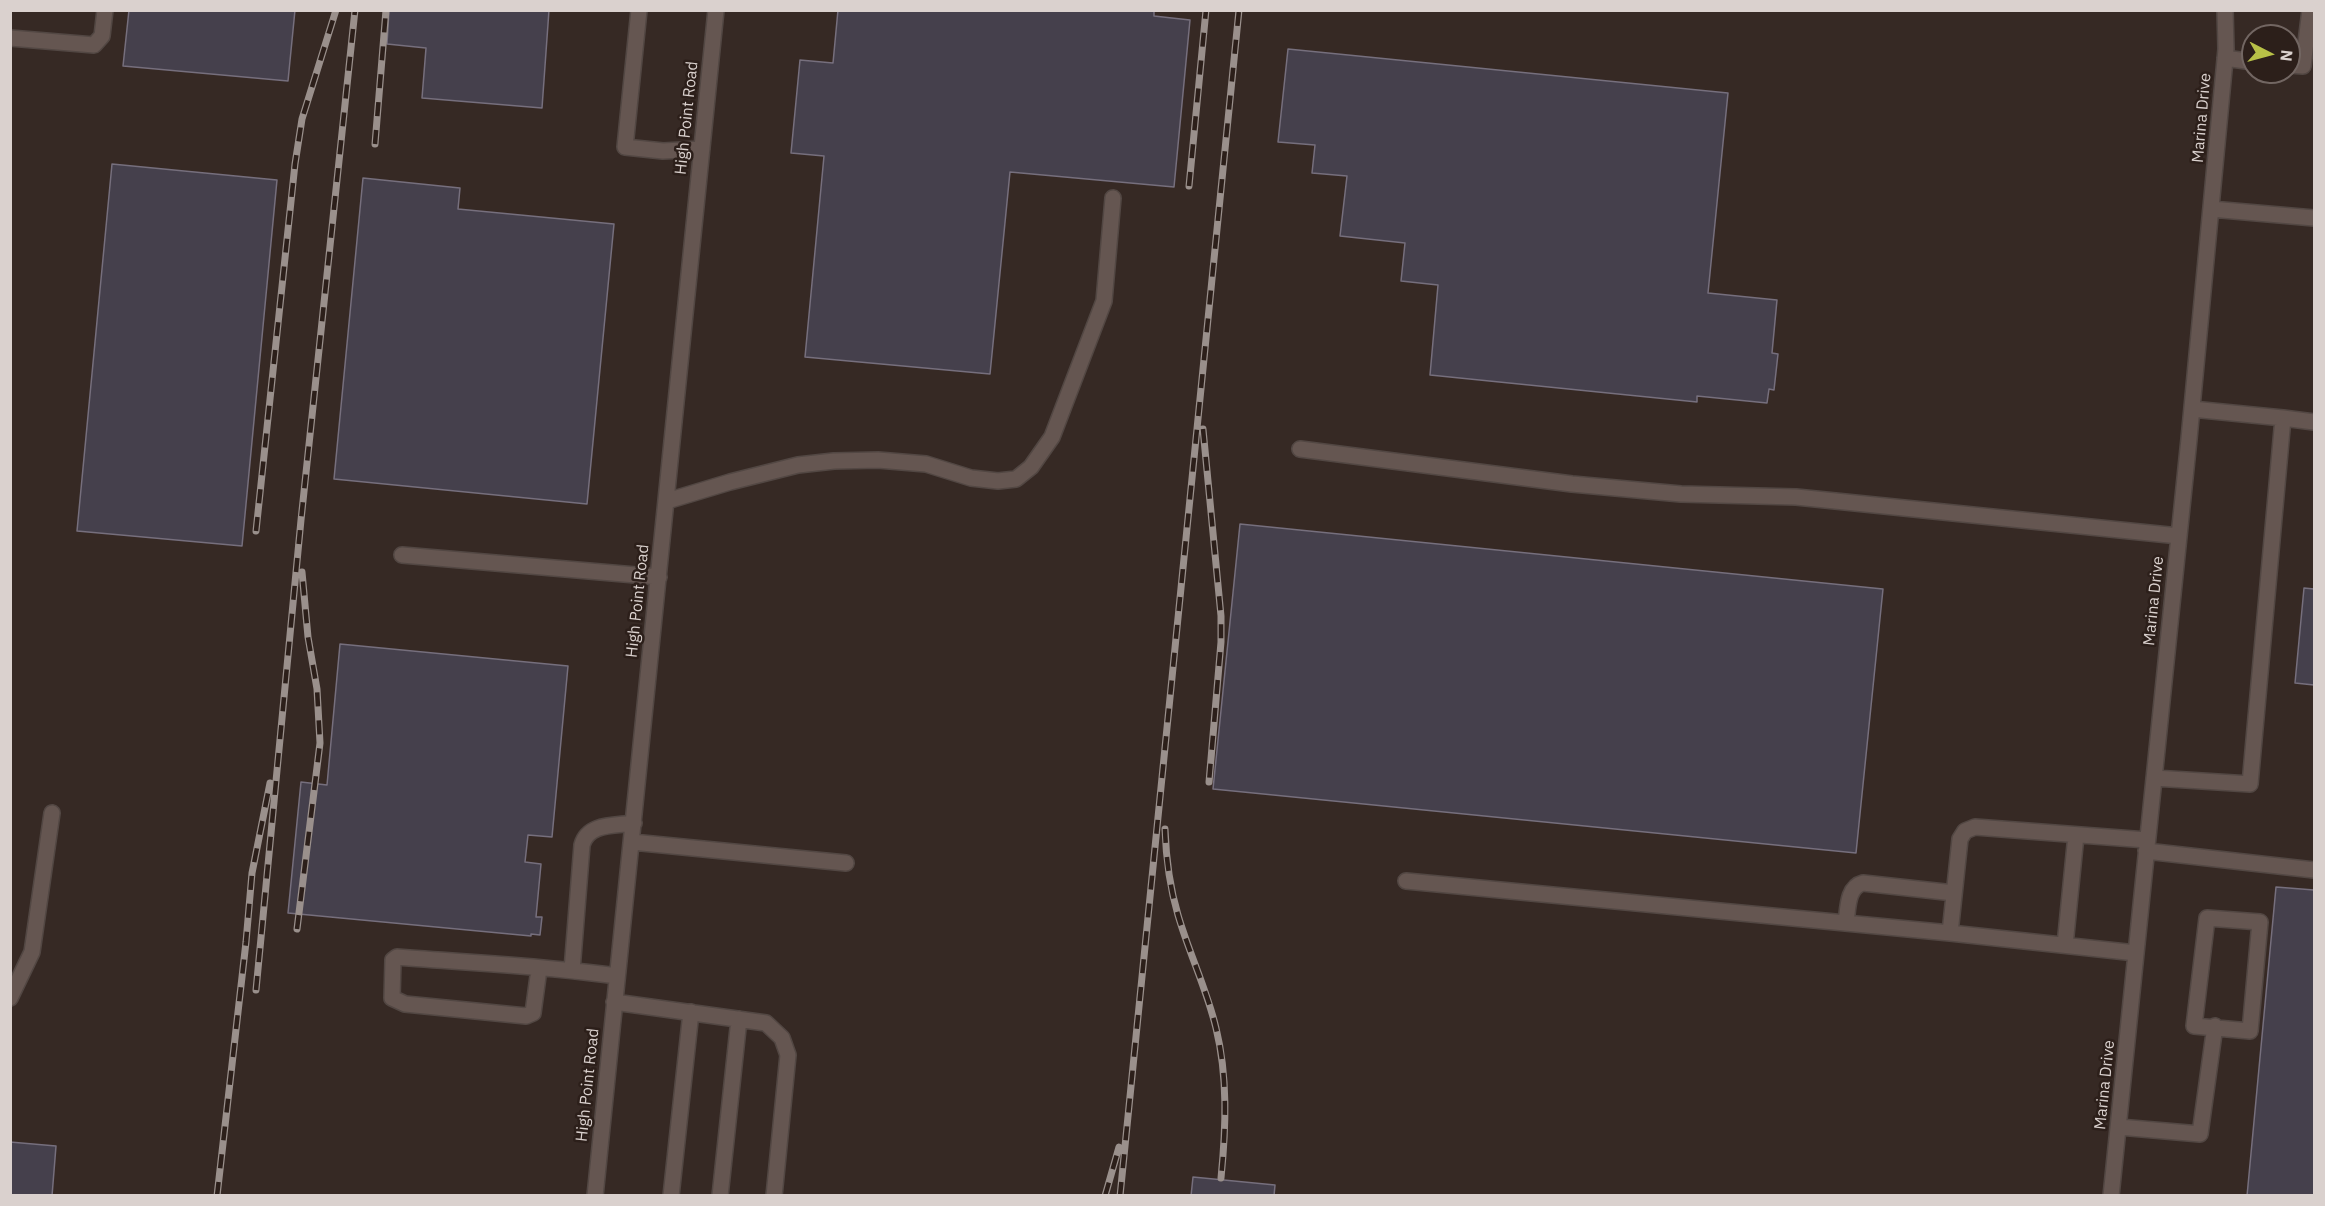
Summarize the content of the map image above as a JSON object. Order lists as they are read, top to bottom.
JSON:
{
  "streets": {
    "street": ["High Point Road", "Marina Drive"]
  },
  "north": "right"
}
